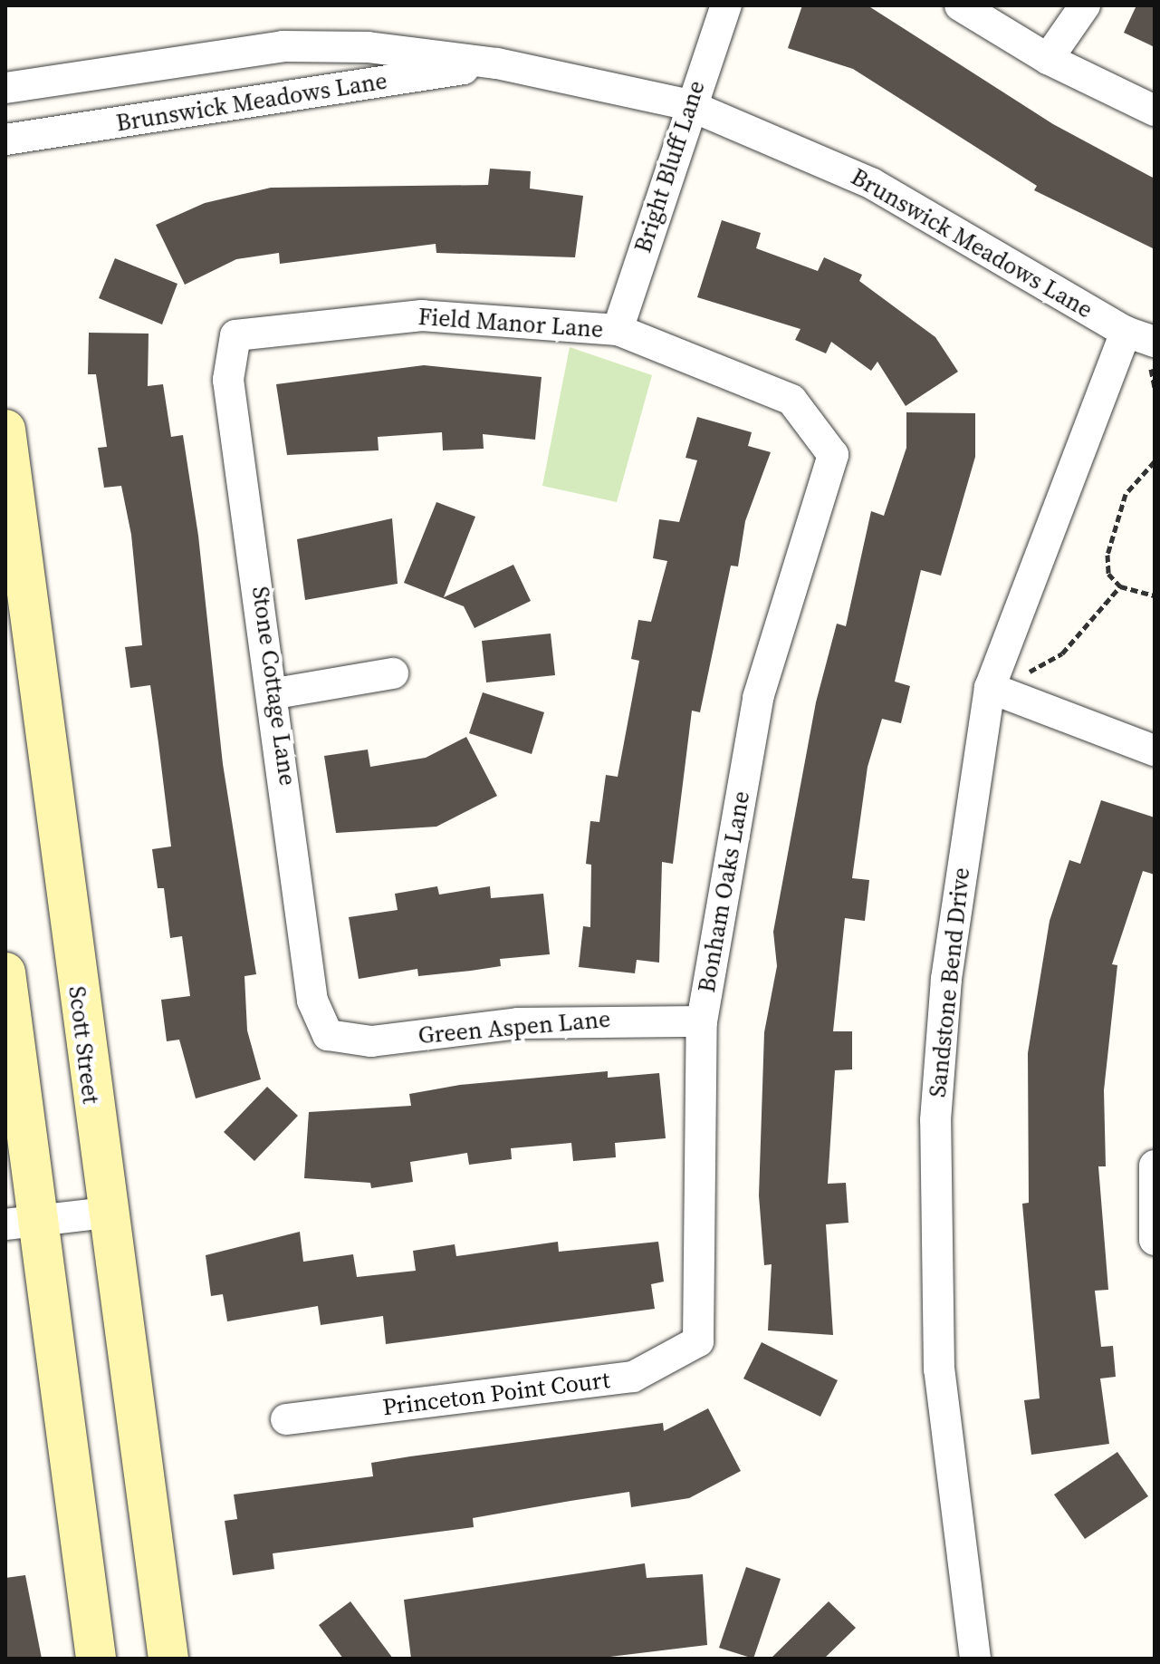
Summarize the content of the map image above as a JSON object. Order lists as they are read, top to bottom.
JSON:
{
  "streets": {
    "main road": ["Scott Street"],
    "street": [
      "Brunswick Meadows Lane",
      "Bright Bluff Lane",
      "Field Manor Lane",
      "Stone Cottage Lane",
      "Bonham Oaks Lane",
      "Sandstone Bend Drive",
      "Green Aspen Lane",
      "Princeton Point Court"
    ]
  },
  "crossings": [
    ["Brunswick Meadows Lane", "Bright Bluff Lane"],
    ["Brunswick Meadows Lane", "Sandstone Bend Drive"],
    ["Bright Bluff Lane", "Field Manor Lane"],
    ["Field Manor Lane", "Stone Cottage Lane"],
    ["Field Manor Lane", "Bonham Oaks Lane"],
    ["Stone Cottage Lane", "Green Aspen Lane"],
    ["Bonham Oaks Lane", "Green Aspen Lane"],
    ["Bonham Oaks Lane", "Princeton Point Court"]
  ]
}
